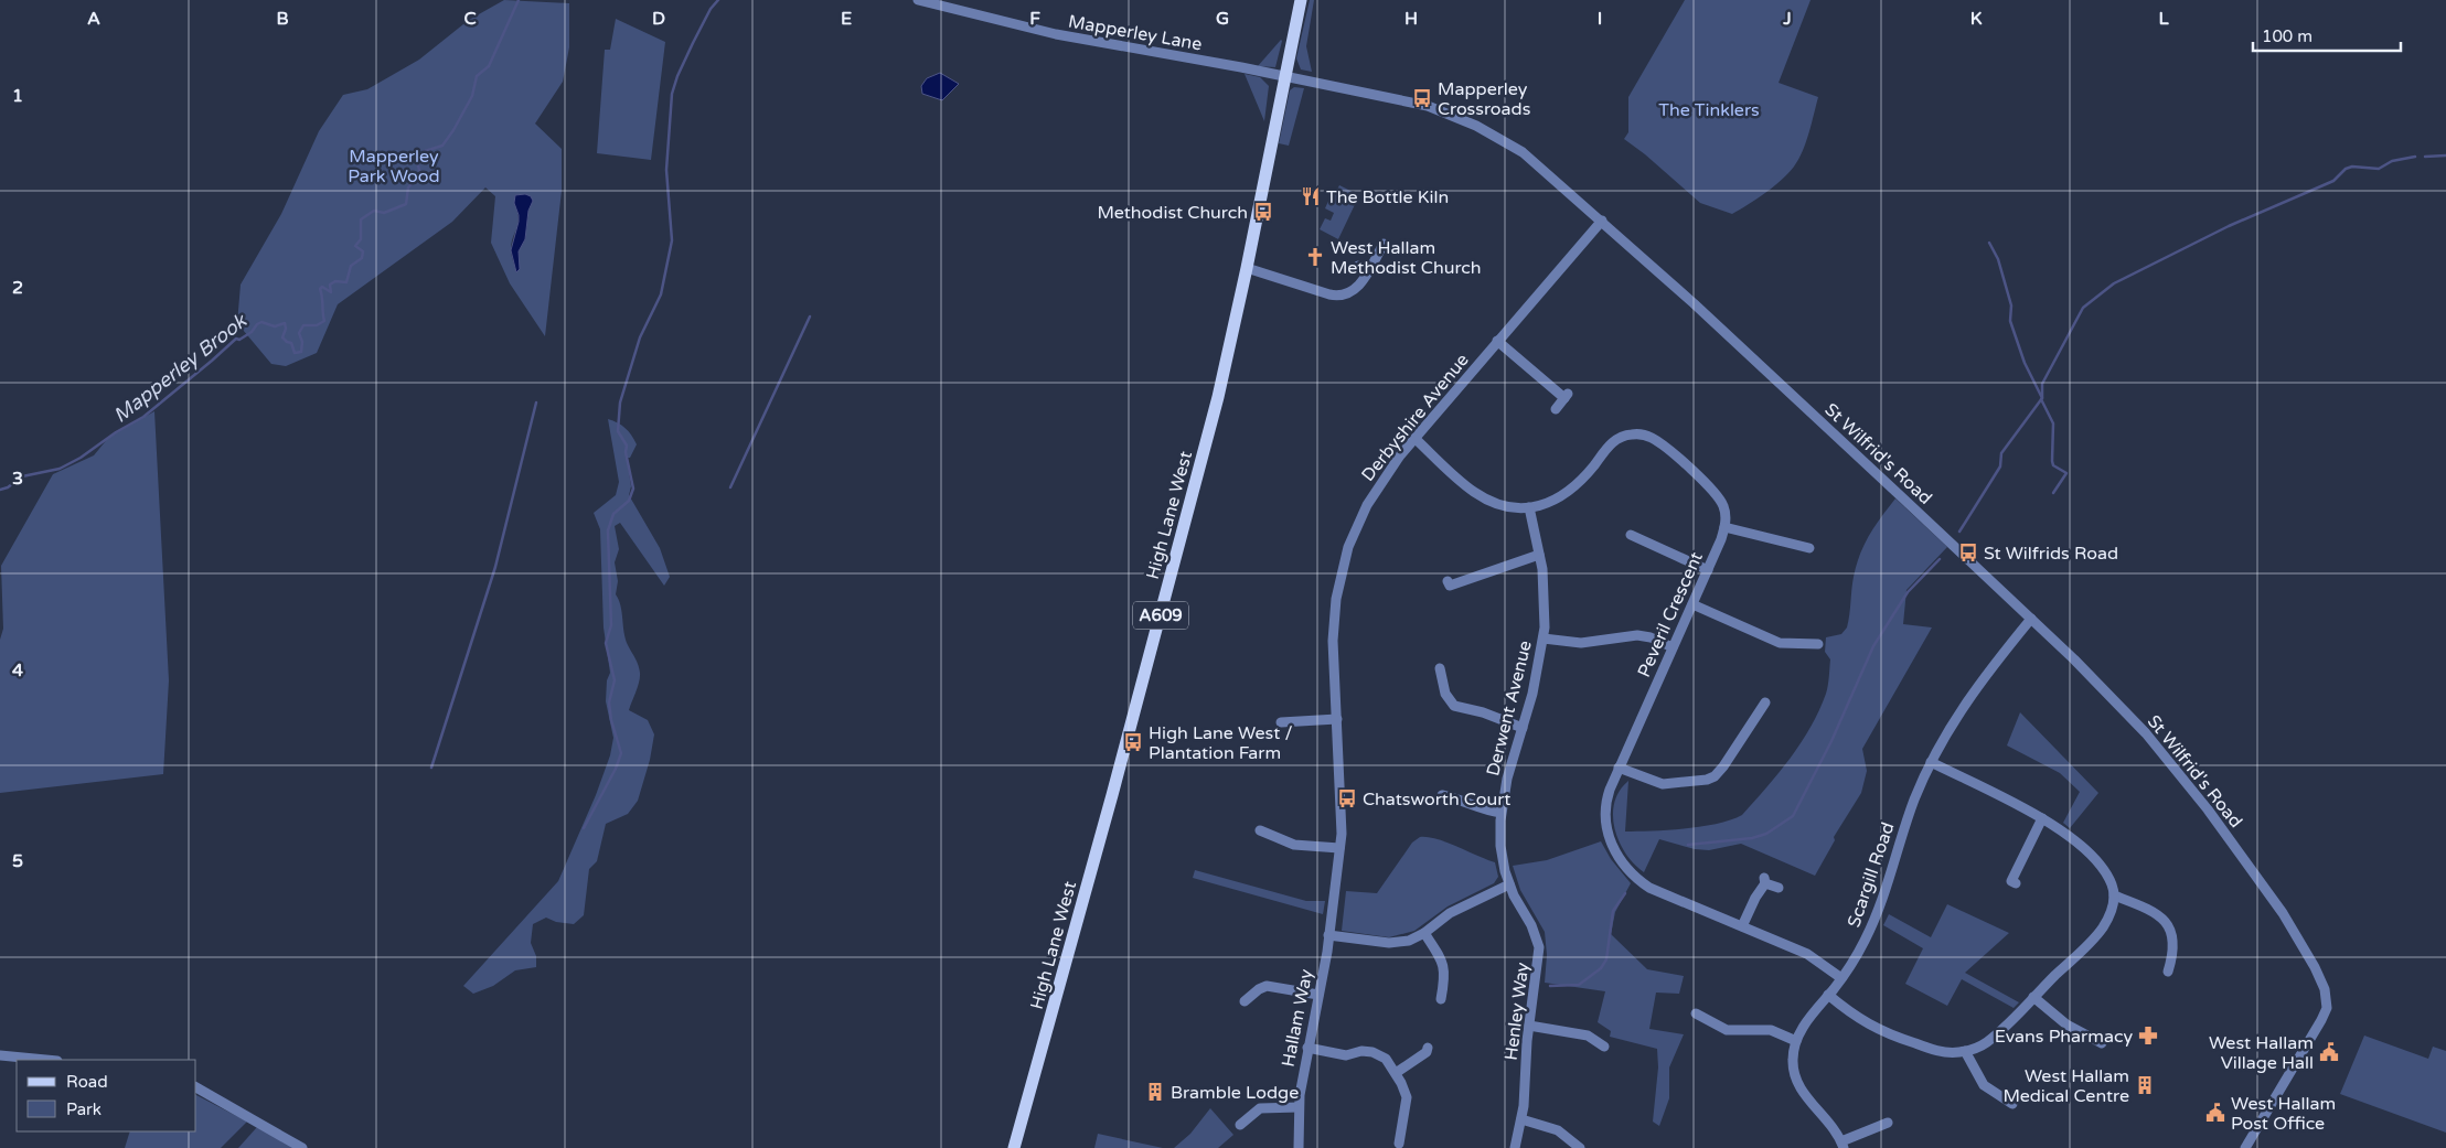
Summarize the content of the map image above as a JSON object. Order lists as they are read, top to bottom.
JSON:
{
  "streets": {
    "main road": ["High Lane West", "A609"],
    "street": [
      "Mapperley Lane",
      "Derbyshire Avenue",
      "St Wilfrid's Road",
      "Peveril Crescent",
      "Derwent Avenue",
      "Scargill Road",
      "Henley Way",
      "Hallam Way"
    ]
  },
  "crossings": [
    ["Mapperley Lane", "St Wilfrid's Road"],
    ["Mapperley Lane", "High Lane West"],
    ["Mapperley Lane", "A609"],
    ["Derbyshire Avenue", "St Wilfrid's Road"],
    ["Derbyshire Avenue", "Hallam Way"],
    ["St Wilfrid's Road", "High Lane West"],
    ["St Wilfrid's Road", "A609"],
    ["St Wilfrid's Road", "Scargill Road"],
    ["High Lane West", "A609"],
    ["Peveril Crescent", "Scargill Road"],
    ["Derwent Avenue", "Henley Way"]
  ],
  "water": ["Mapperley Brook"],
  "parks": ["The Tinklers", "Mapperley Park Wood"],
  "places": {
    "bus stop": [
      "Mapperley Crossroads",
      "Methodist Church",
      "St Wilfrids Road",
      "High Lane West / Plantation Farm",
      "Chatsworth Court"
    ],
    "restaurant": ["The Bottle Kiln"],
    "church": ["West Hallam Methodist Church"],
    "pharmacy": ["Evans Pharmacy"],
    "public building": ["West Hallam Village Hall", "West Hallam Post Office"],
    "building": ["West Hallam Medical Centre", "Bramble Lodge"]
  },
  "legend": ["Road", "Park"],
  "scale_bar": "100 m",
  "grid": {
    "columns": [
      "A",
      "B",
      "C",
      "D",
      "E",
      "F",
      "G",
      "H",
      "I",
      "J",
      "K",
      "L"
    ],
    "rows": [
      "1",
      "2",
      "3",
      "4",
      "5"
    ]
  }
}
